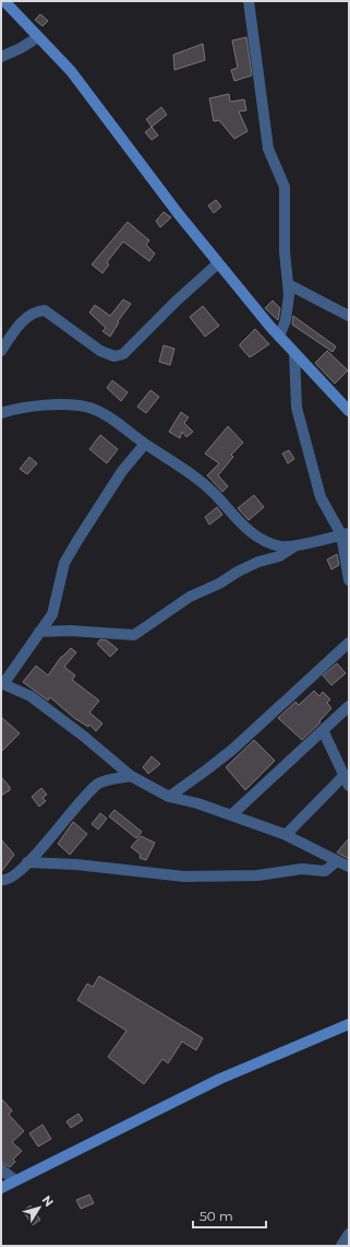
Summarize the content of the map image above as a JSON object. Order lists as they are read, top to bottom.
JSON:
{
  "scale_bar": "50 m",
  "north": "top right"
}
